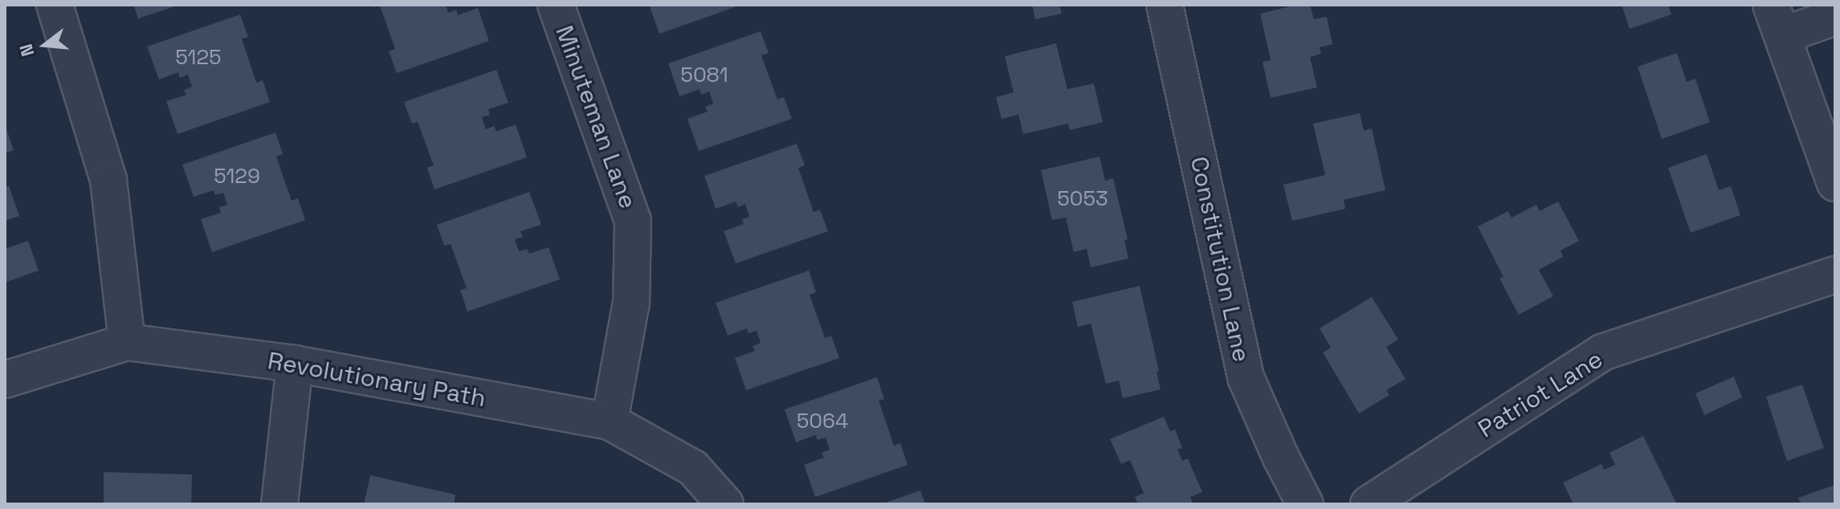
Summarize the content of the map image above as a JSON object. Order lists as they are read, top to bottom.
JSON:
{
  "streets": {
    "street": [
      "Minuteman Lane",
      "Constitution Lane",
      "Revolutionary Path",
      "Patriot Lane"
    ]
  },
  "crossings": [
    ["Minuteman Lane", "Revolutionary Path"]
  ],
  "house_numbers": [
    "5125",
    "5081",
    "5129",
    "5053",
    "5064"
  ],
  "north": "left"
}
